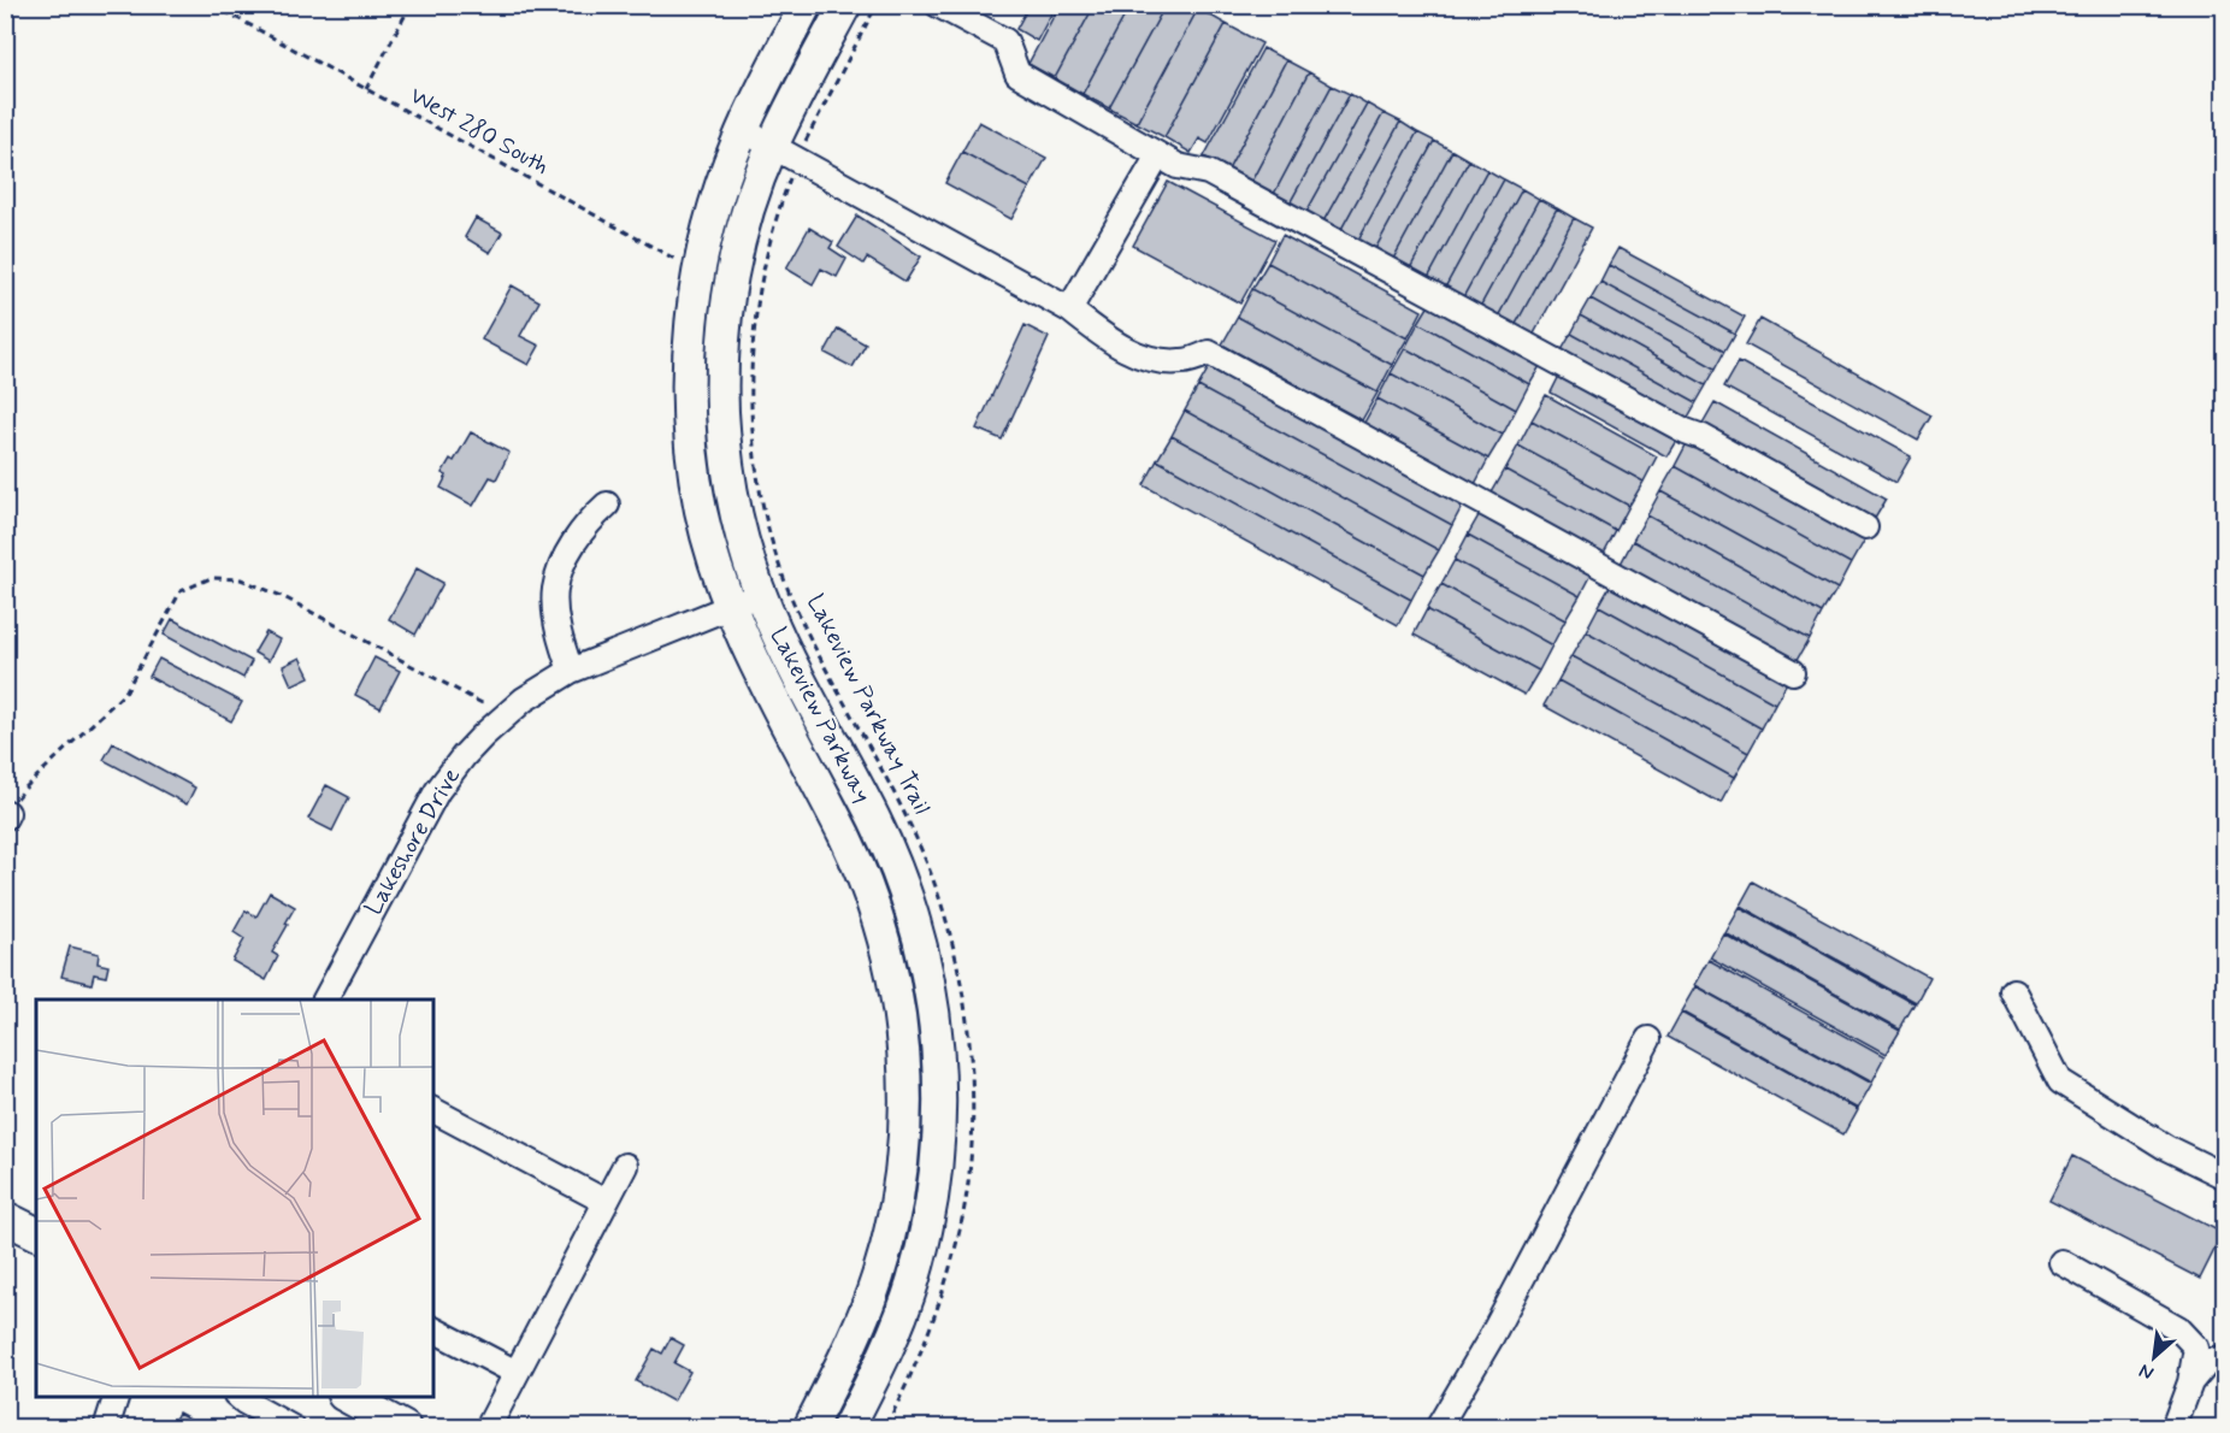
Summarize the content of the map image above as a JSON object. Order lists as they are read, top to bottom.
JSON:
{
  "streets": {
    "main road": ["Lakeview Parkway"],
    "street": ["Lakeshore Drive"],
    "path": ["West 280 South", "Lakeview Parkway Trail"]
  },
  "crossings": [
    ["West 280 South", "Lakeview Parkway"],
    ["Lakeview Parkway Trail", "Lakeview Parkway"],
    ["Lakeview Parkway", "Lakeshore Drive"]
  ],
  "north": "bottom left"
}
